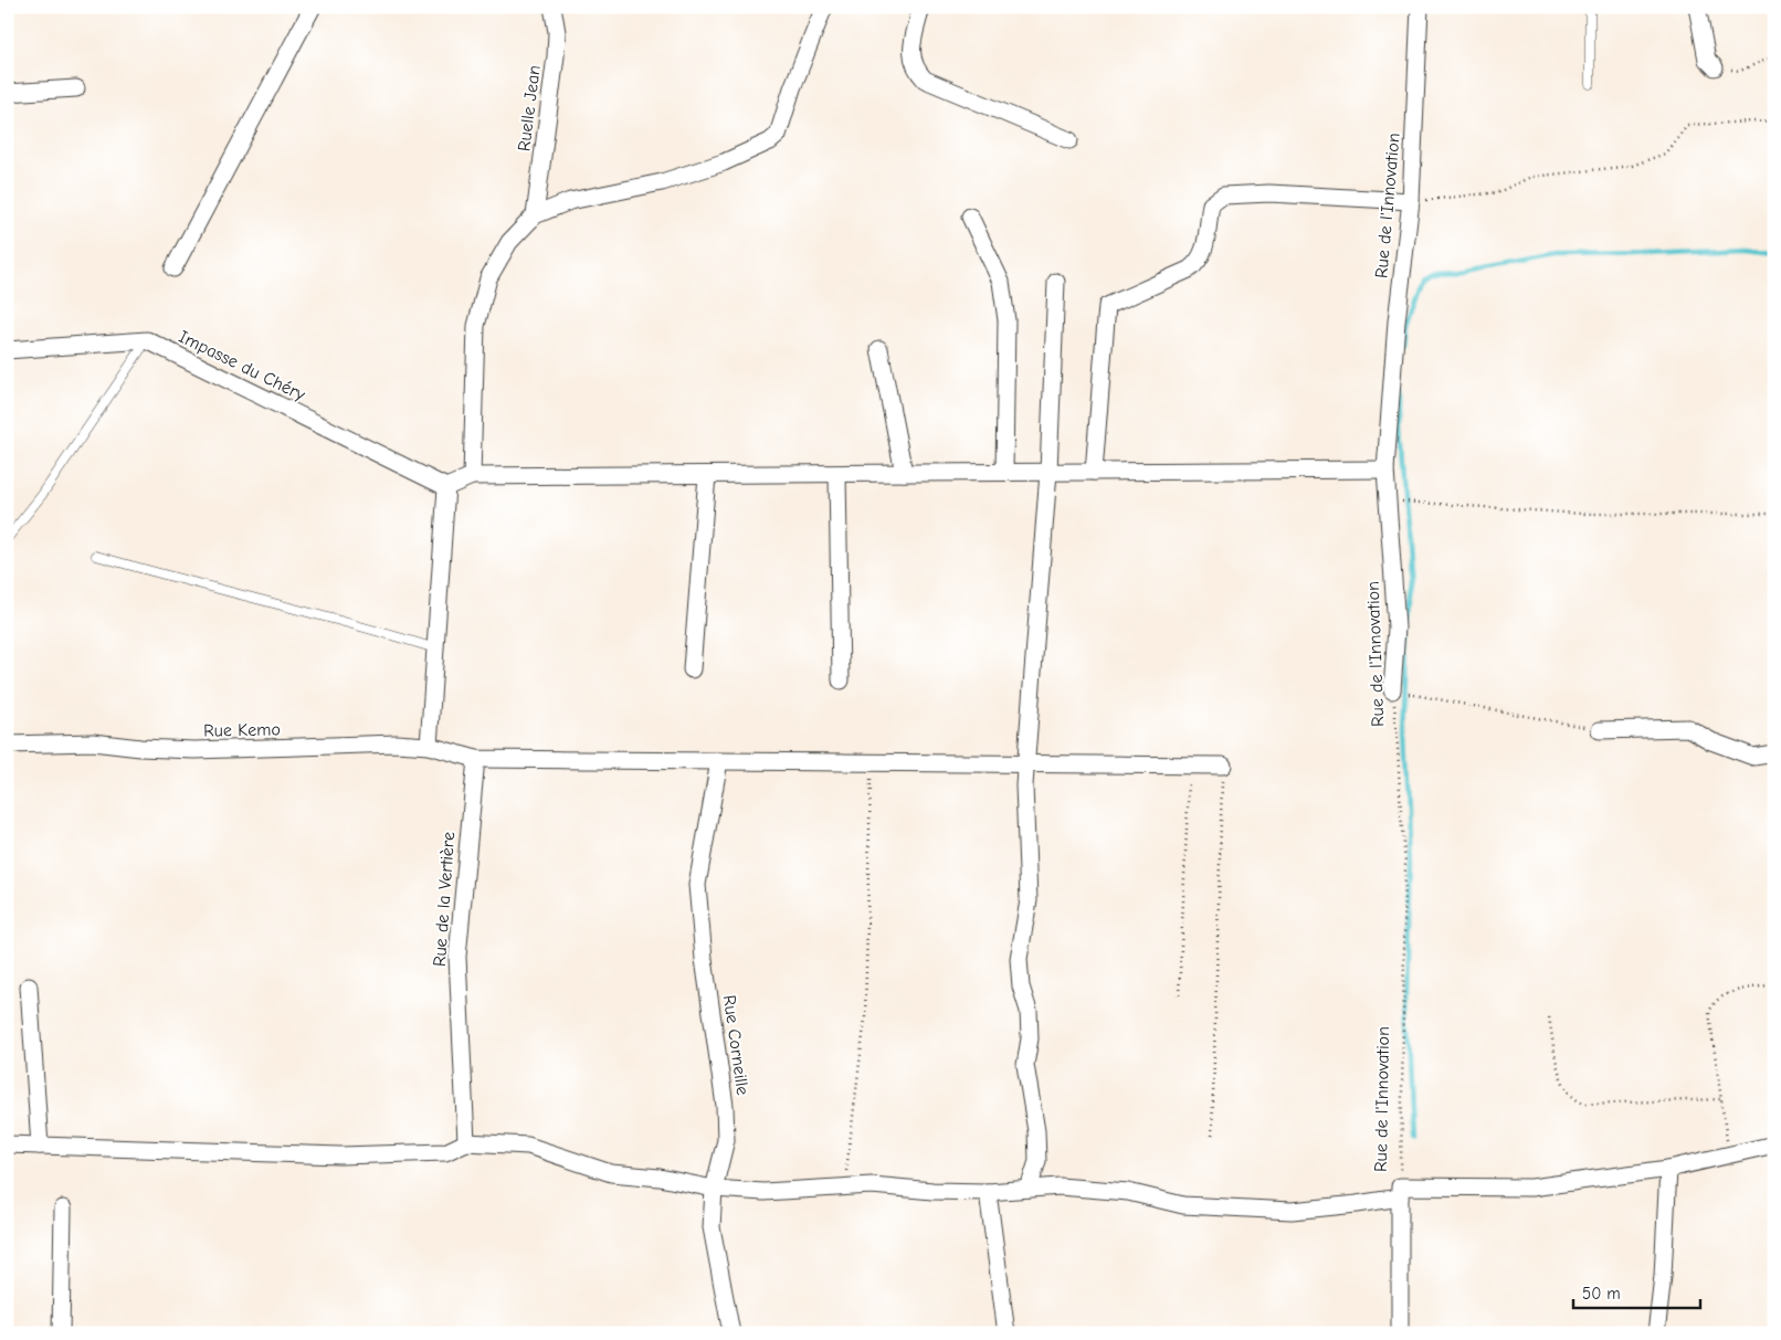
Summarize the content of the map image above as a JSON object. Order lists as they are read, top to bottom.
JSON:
{
  "streets": {
    "street": [
      "Ruelle Jean",
      "Rue de l'Innovation",
      "Impasse du Chéry",
      "Rue Kemo",
      "Rue de la Vertière",
      "Rue Corneille"
    ]
  },
  "crossings": [
    ["Rue Kemo", "Rue de la Vertière"],
    ["Rue Kemo", "Rue Corneille"]
  ],
  "scale_bar": "50 m"
}
